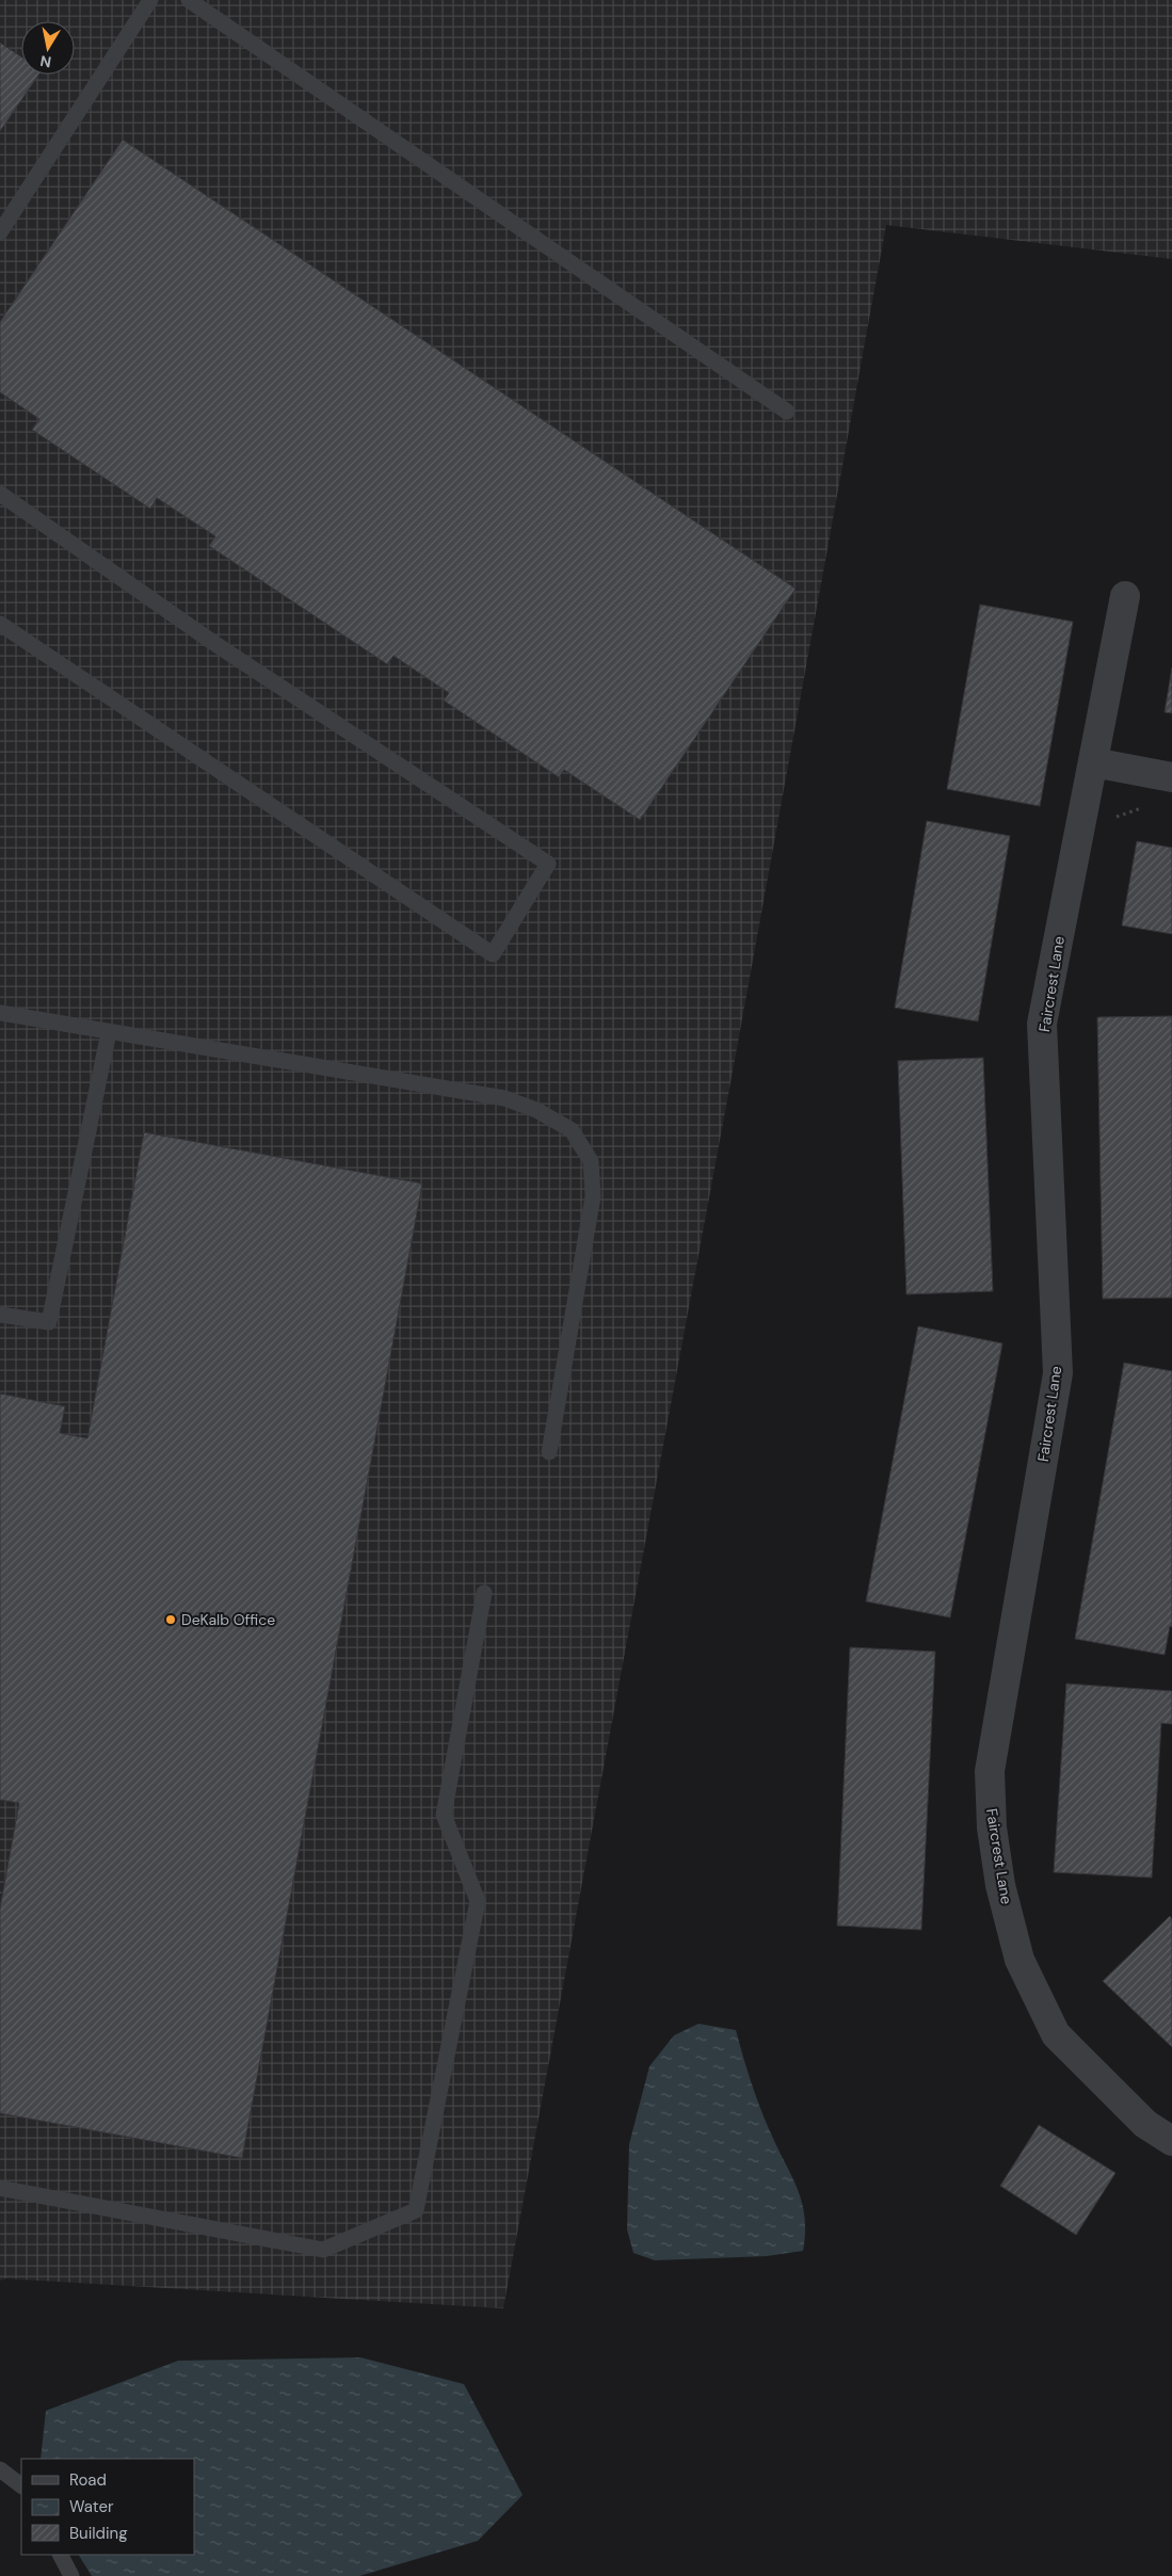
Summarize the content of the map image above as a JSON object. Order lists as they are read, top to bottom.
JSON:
{
  "streets": {
    "street": ["Faircrest Lane"]
  },
  "places": ["DeKalb Office"],
  "legend": ["Road", "Water", "Building"],
  "north": "bottom"
}
